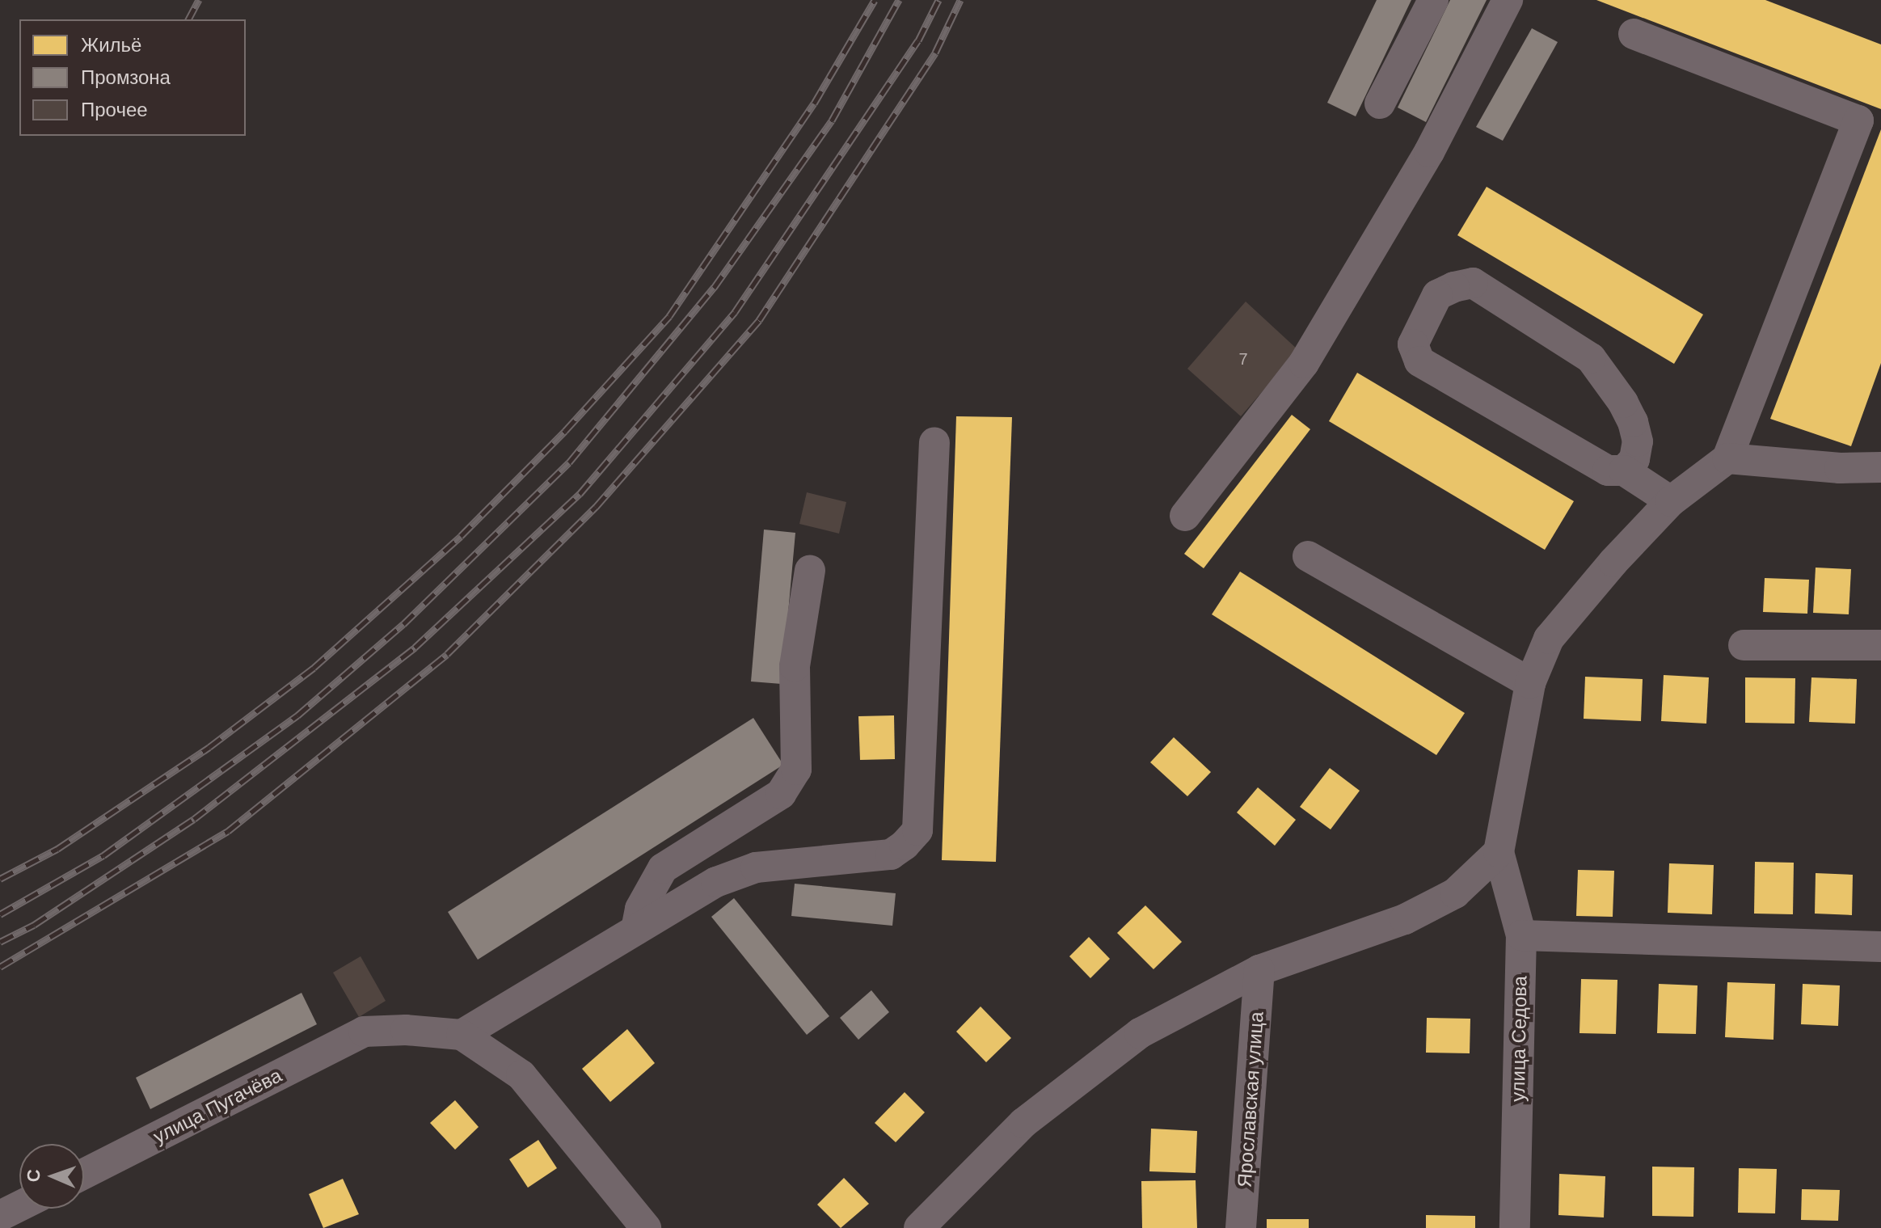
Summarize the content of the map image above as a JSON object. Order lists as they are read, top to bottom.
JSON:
{
  "streets": {
    "street": ["улица Седова", "Ярославская улица", "улица Пугачёва"]
  },
  "house_numbers": ["7"],
  "legend": ["Жильё", "Промзона", "Прочее"],
  "north": "left"
}
